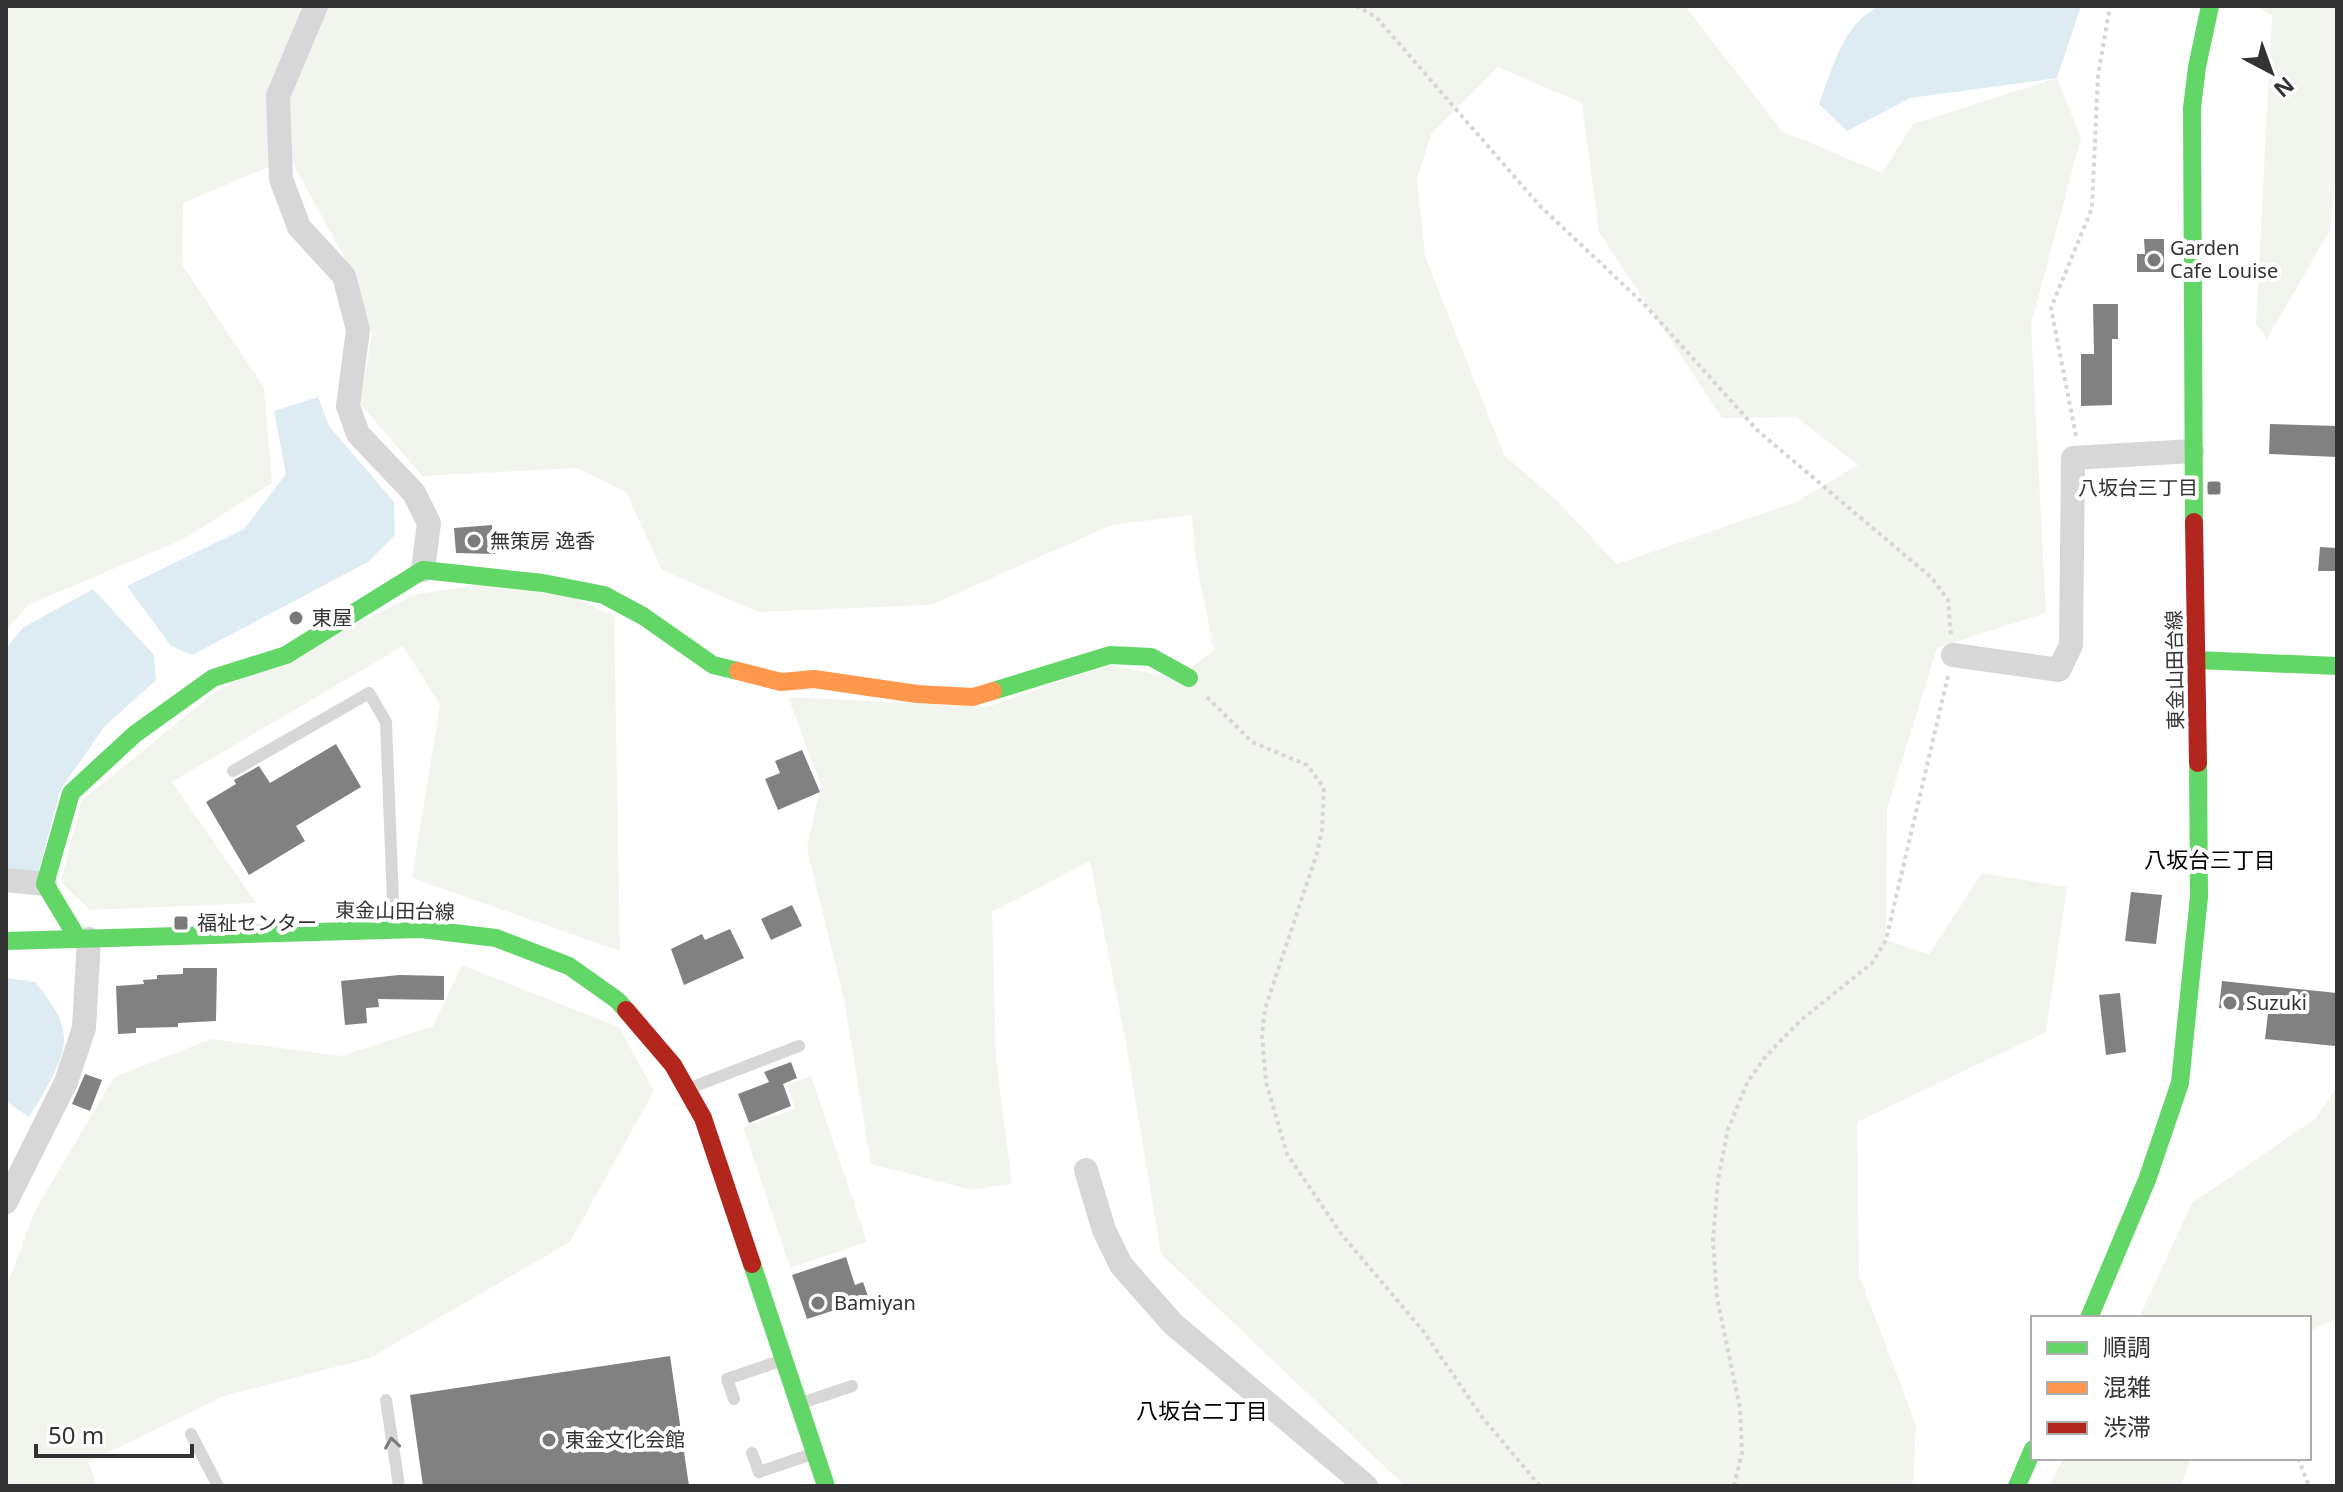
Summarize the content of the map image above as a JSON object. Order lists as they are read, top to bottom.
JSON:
{
  "streets": {
    "main road": ["東金山田台線"]
  },
  "districts": ["八坂台三丁目", "八坂台二丁目"],
  "places": {
    "other": [
      "Garden Cafe Louise",
      "無策房 逸香",
      "東屋",
      "Suzuki",
      "Bamiyan",
      "東金文化会館"
    ],
    "transit": ["八坂台三丁目", "福祉センター"]
  },
  "legend": ["順調", "混雑", "渋滞"],
  "scale_bar": "50 m",
  "north": "bottom right"
}
